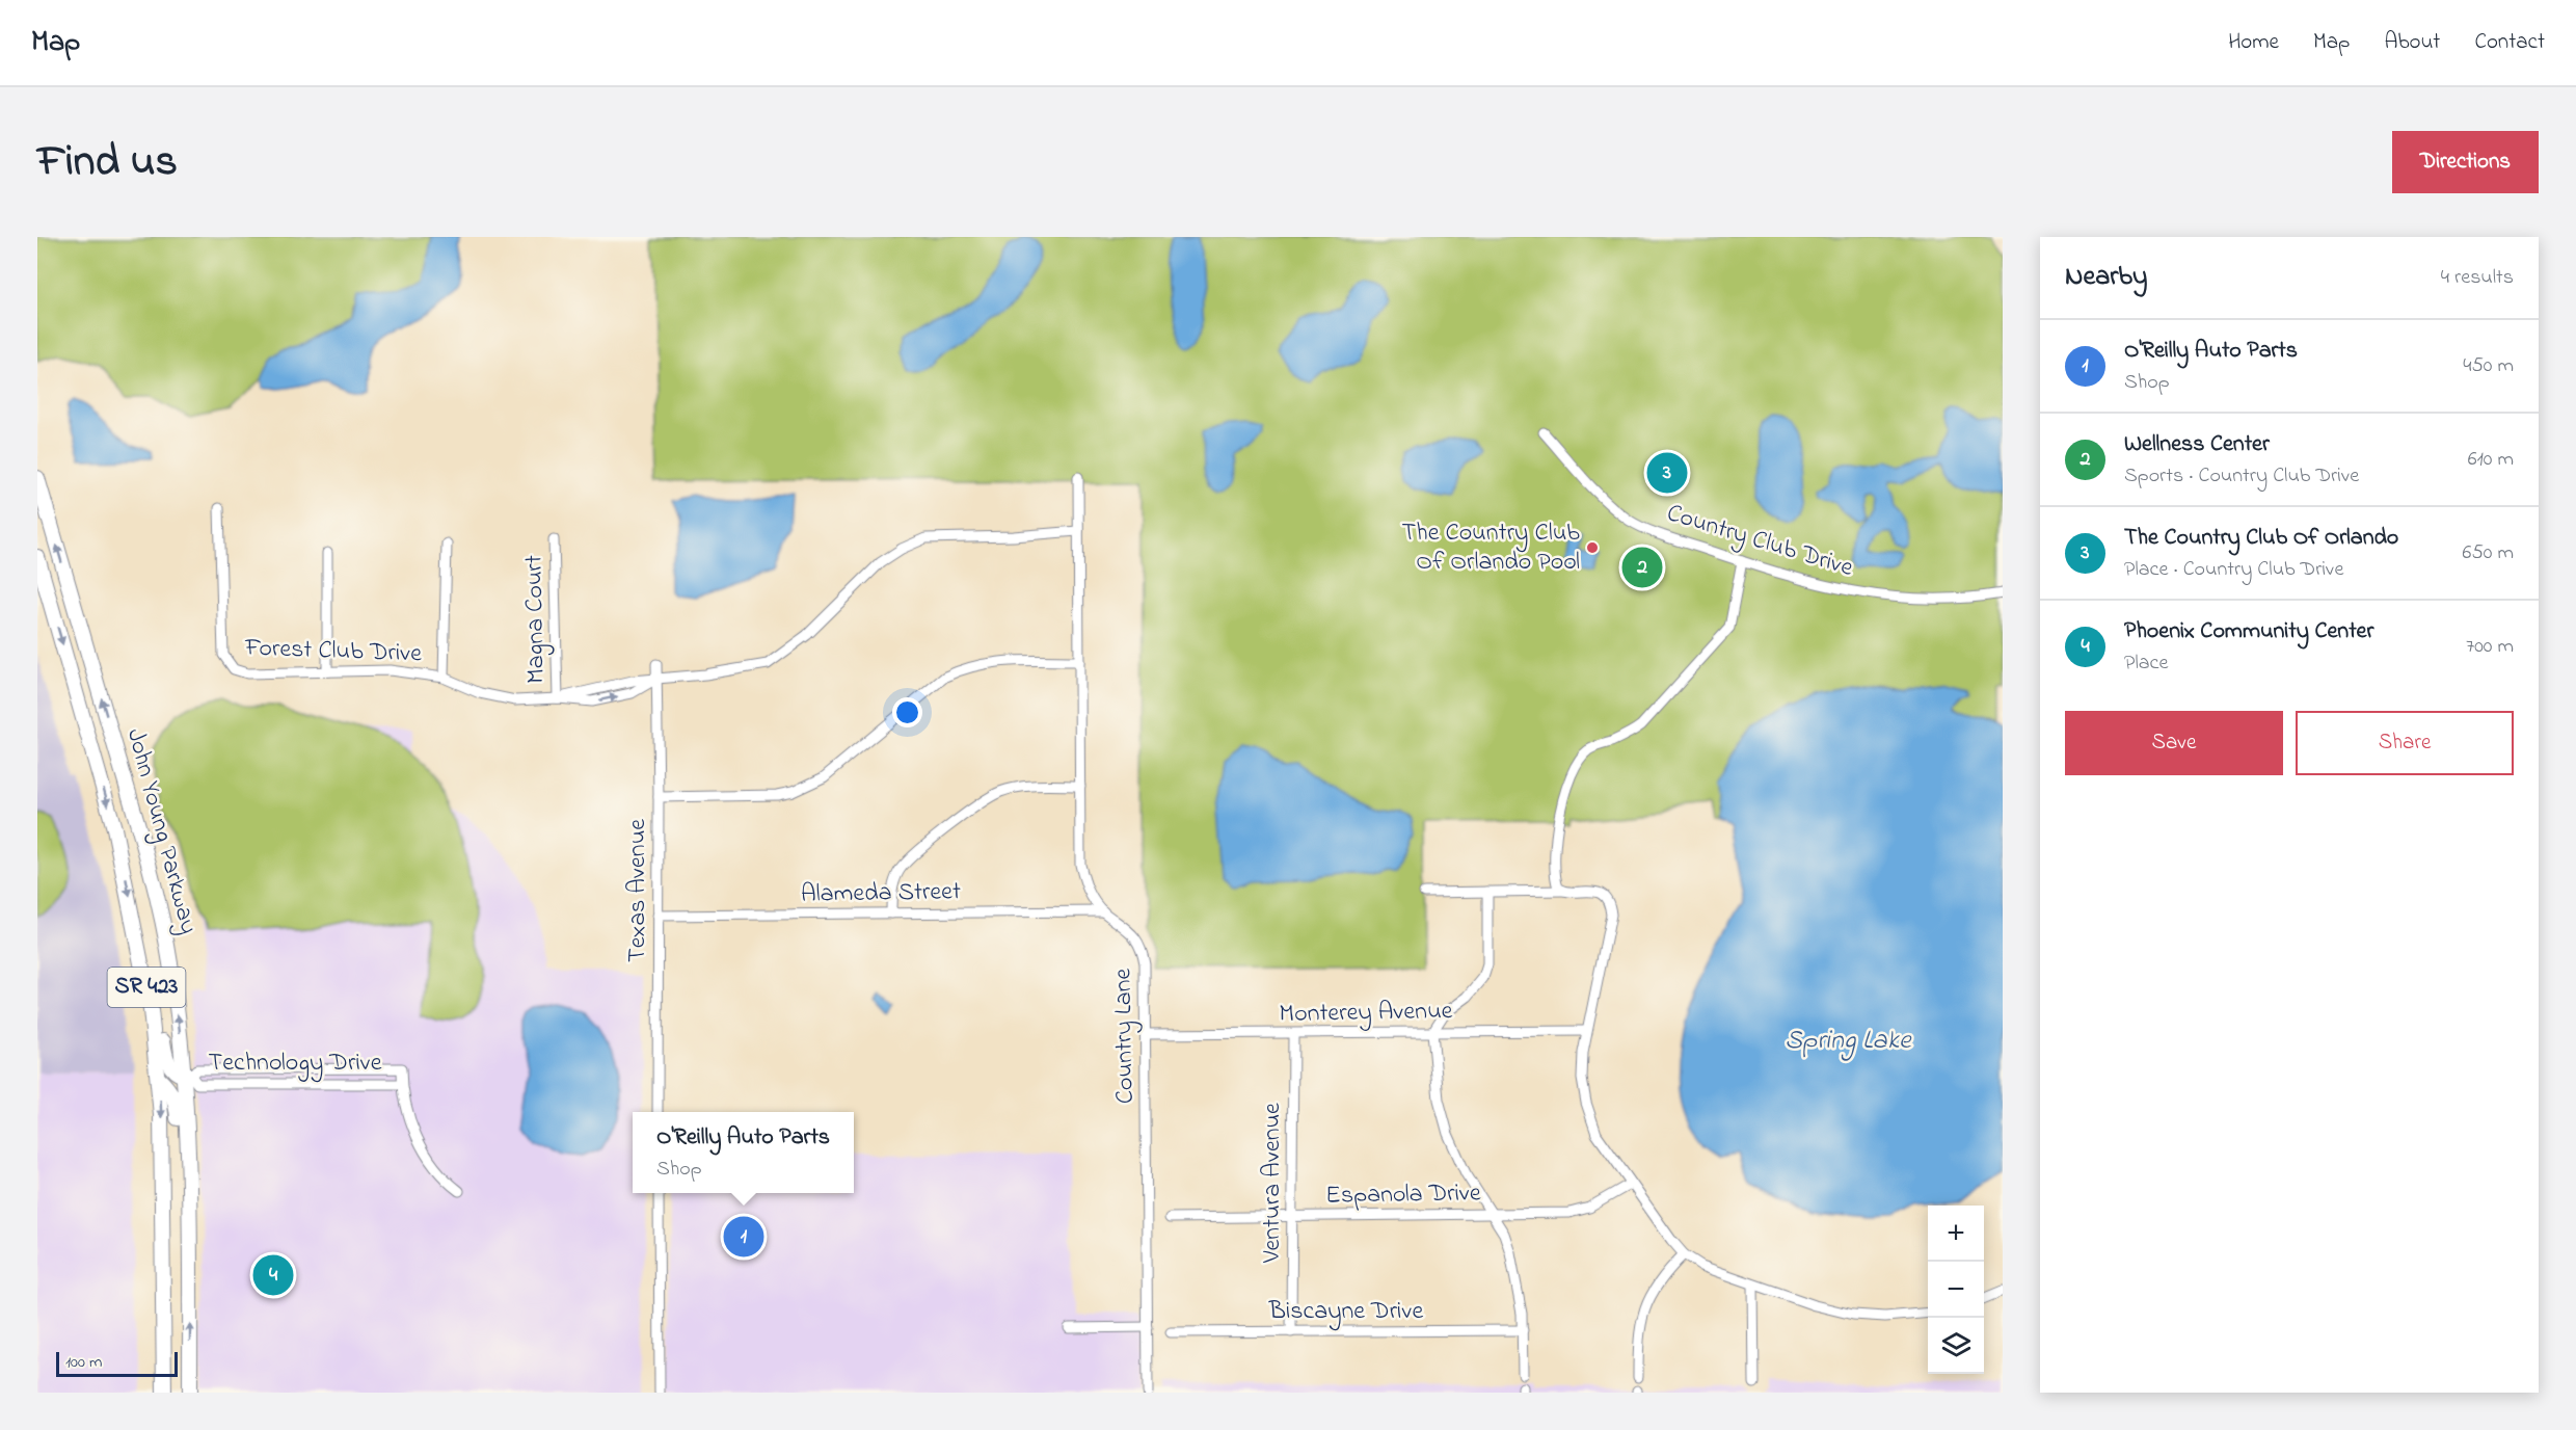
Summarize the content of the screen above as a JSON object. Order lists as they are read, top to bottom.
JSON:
{
  "streets": {
    "main road": ["John Young Parkway", "SR 423"],
    "street": [
      "Country Club Drive",
      "Magna Court",
      "Forest Club Drive",
      "Texas Avenue",
      "Alameda Street",
      "Monterey Avenue",
      "Country Lane",
      "Technology Drive",
      "Ventura Avenue",
      "Espanola Drive",
      "Biscayne Drive"
    ]
  },
  "crossings": [
    ["Magna Court", "Forest Club Drive"],
    ["Forest Club Drive", "Texas Avenue"],
    ["Forest Club Drive", "Country Lane"],
    ["John Young Parkway", "Technology Drive"],
    ["Texas Avenue", "Alameda Street"],
    ["Alameda Street", "Country Lane"],
    ["Monterey Avenue", "Country Lane"],
    ["Monterey Avenue", "Ventura Avenue"],
    ["Ventura Avenue", "Espanola Drive"],
    ["Ventura Avenue", "Biscayne Drive"]
  ],
  "water": ["Spring Lake"],
  "places": ["The Country Club Of Orlando Pool"],
  "scale_bar": "100 m",
  "page": {
    "header": "Map",
    "nav": [
      "Home",
      "Map",
      "About",
      "Contact"
    ],
    "title": "Find us",
    "buttons": [
      "Directions",
      ["Save", "Share"]
    ],
    "heading": ["Nearby", "4 results"],
    "list": [
      {
        "mark": "1",
        "name": "O'Reilly Auto Parts",
        "note": "Shop",
        "value": "450 m"
      },
      {
        "mark": "2",
        "name": "Wellness Center",
        "note": "Sports · Country Club Drive",
        "value": "610 m"
      },
      {
        "mark": "3",
        "name": "The Country Club Of Orlando",
        "note": "Place · Country Club Drive",
        "value": "650 m"
      },
      {
        "mark": "4",
        "name": "Phoenix Community Center",
        "note": "Place",
        "value": "700 m"
      }
    ],
    "pins": [
      "3",
      "2",
      "1",
      "4"
    ],
    "popup": ["O'Reilly Auto Parts", "Shop"],
    "map_buttons": ["+", "−"],
    "scale": "100 m"
  }
}
